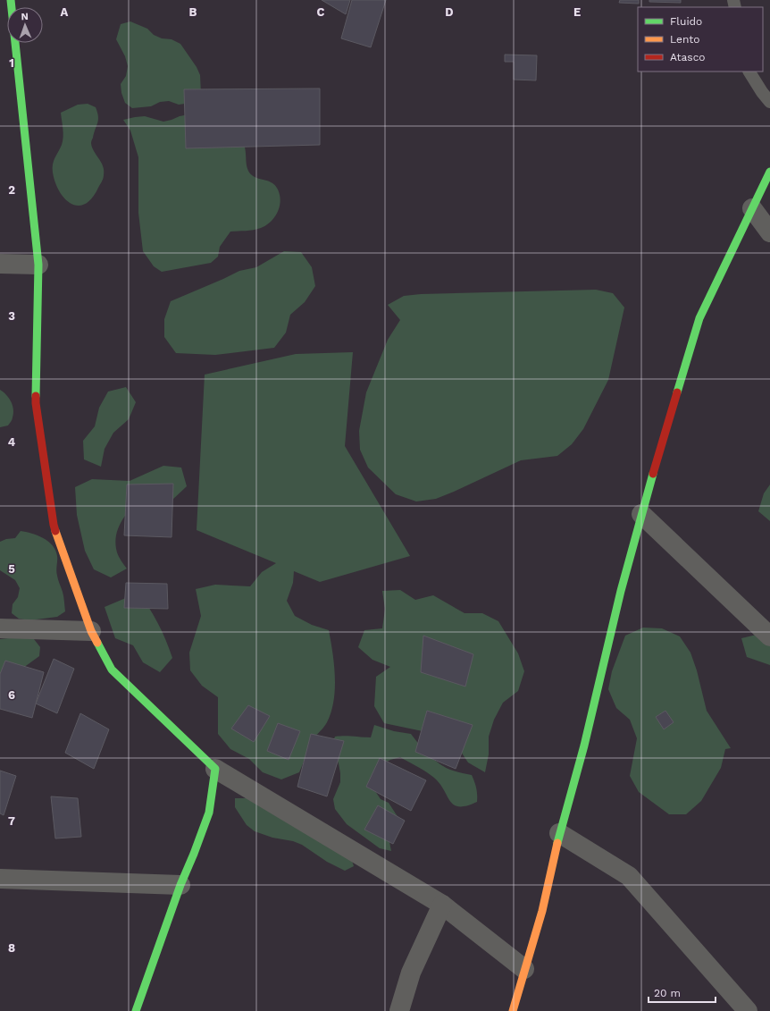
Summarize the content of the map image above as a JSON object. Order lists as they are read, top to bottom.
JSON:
{
  "legend": ["Fluido", "Lento", "Atasco"],
  "scale_bar": "20 m",
  "north": "top",
  "grid": {
    "columns": [
      "A",
      "B",
      "C",
      "D",
      "E"
    ],
    "rows": [
      "1",
      "2",
      "3",
      "4",
      "5",
      "6",
      "7",
      "8"
    ]
  }
}
